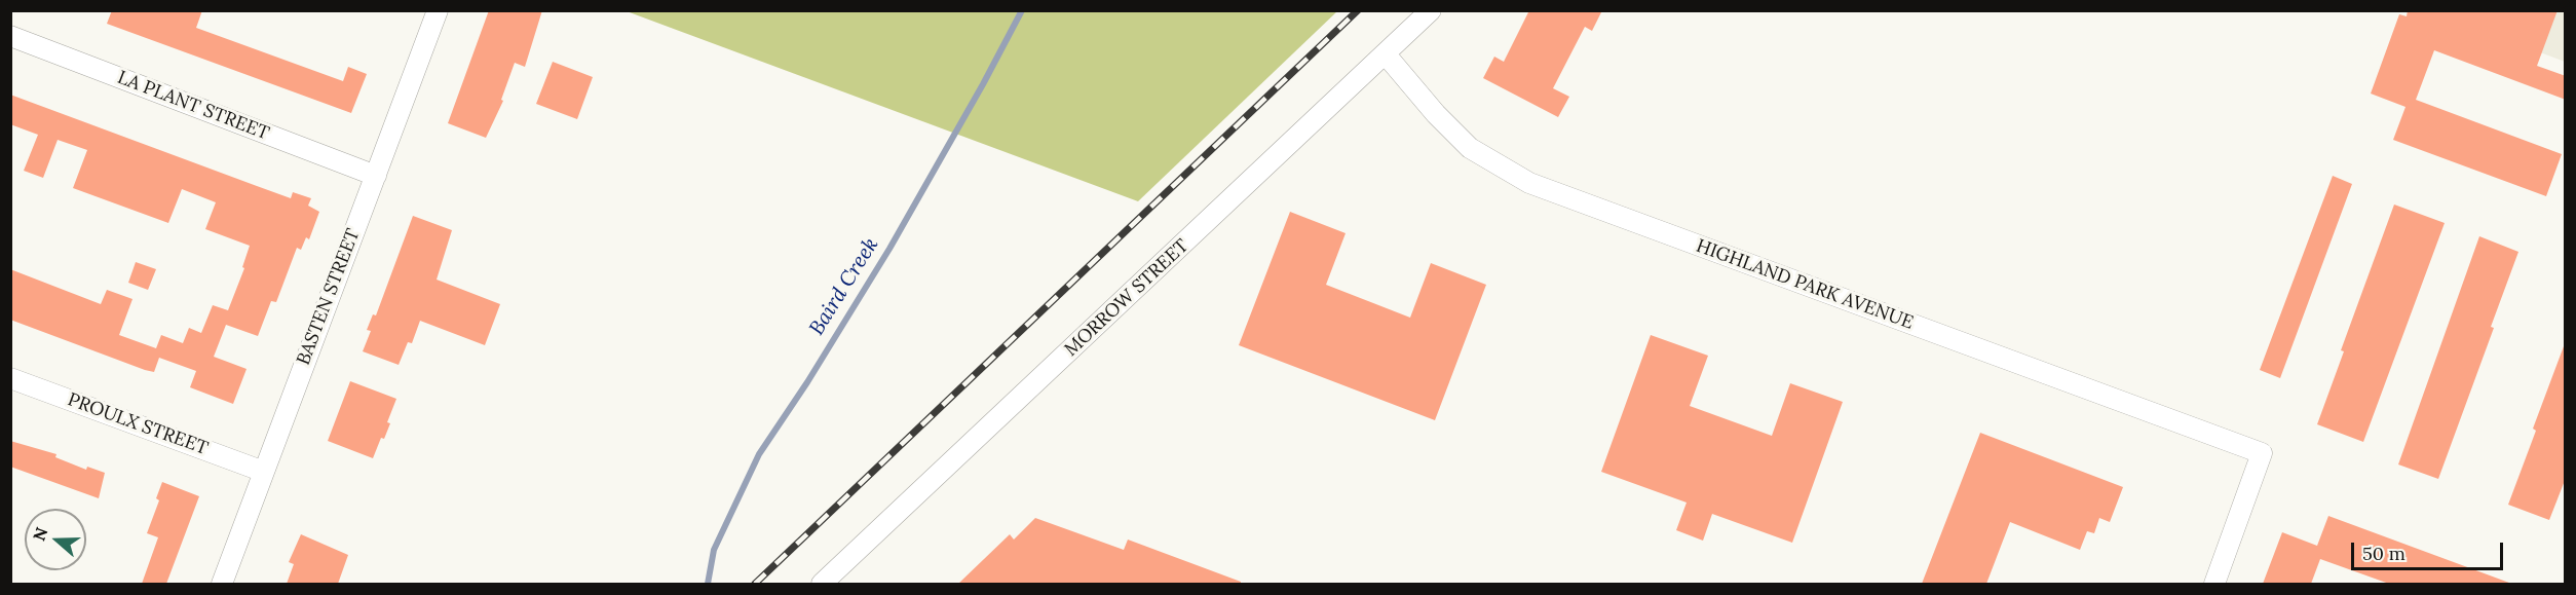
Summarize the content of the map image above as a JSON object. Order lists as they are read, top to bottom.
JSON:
{
  "streets": {
    "street": [
      "LA PLANT STREET",
      "HIGHLAND PARK AVENUE",
      "BASTEN STREET",
      "MORROW STREET",
      "PROULX STREET"
    ]
  },
  "crossings": [
    ["LA PLANT STREET", "BASTEN STREET"],
    ["HIGHLAND PARK AVENUE", "MORROW STREET"],
    ["BASTEN STREET", "PROULX STREET"]
  ],
  "water": ["Baird Creek"],
  "scale_bar": "50 m",
  "north": "left"
}
